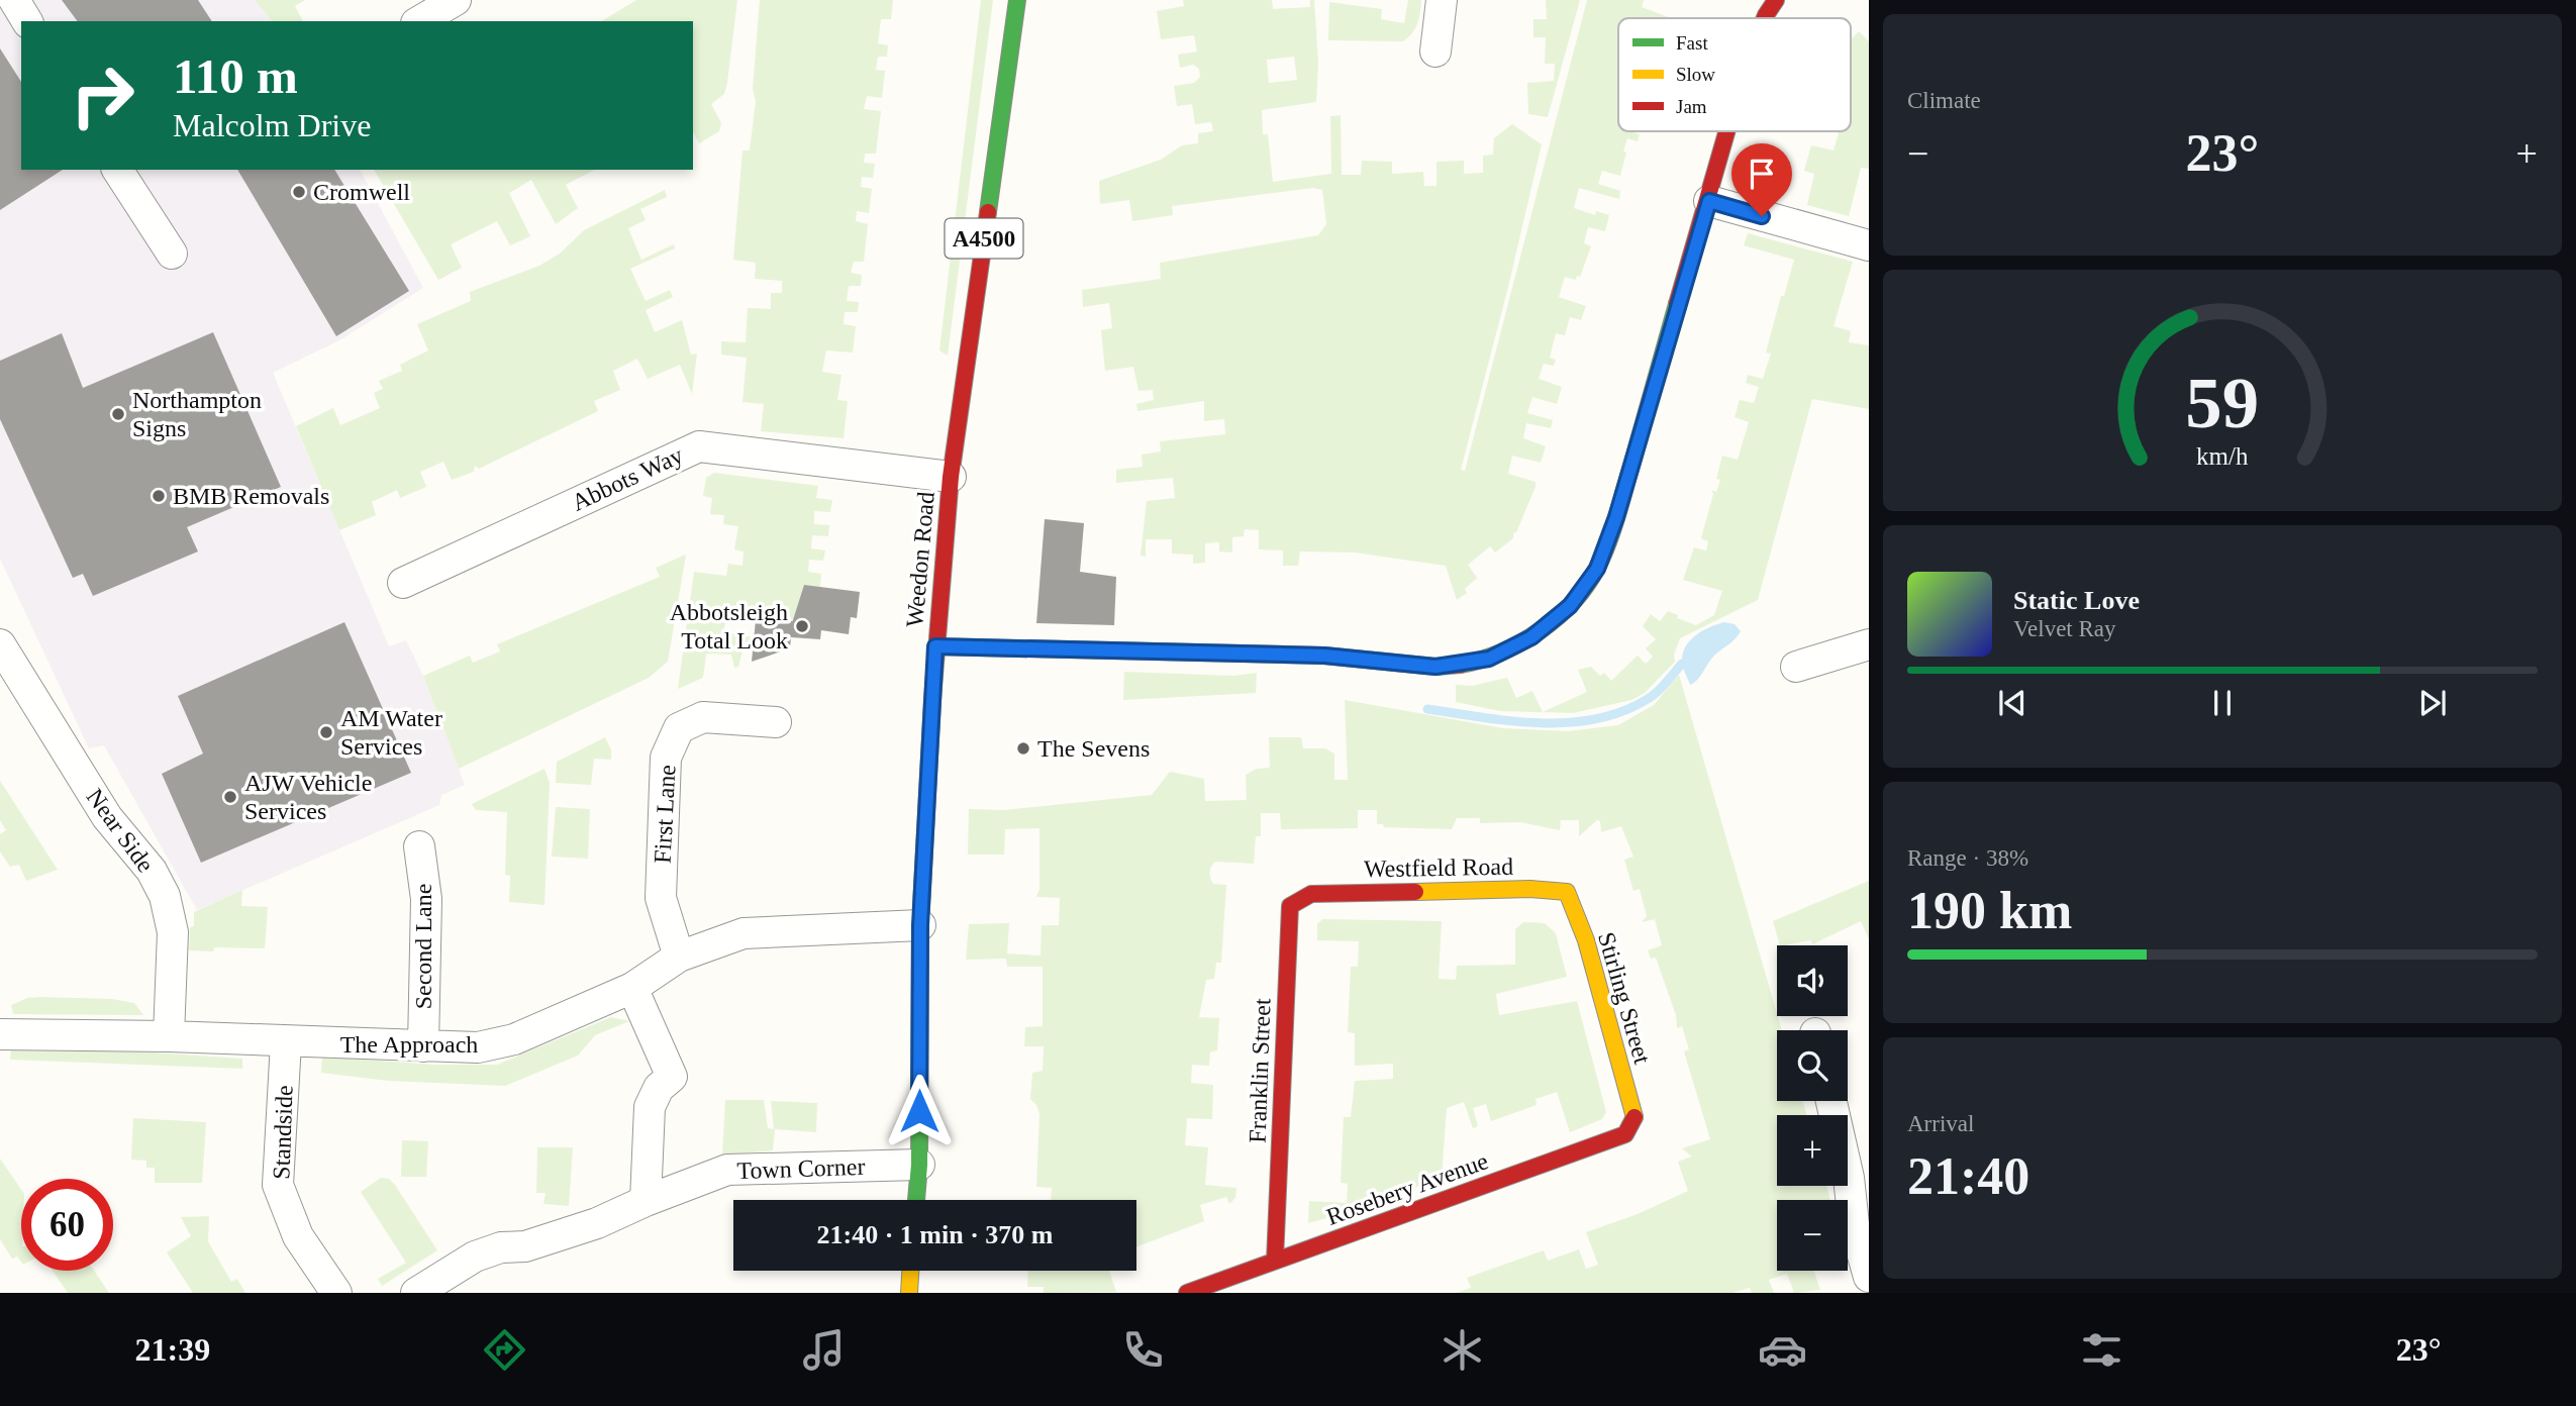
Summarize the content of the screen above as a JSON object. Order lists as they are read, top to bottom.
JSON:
{
  "streets": {
    "street": [
      "A4500",
      "Abbots Way",
      "Weedon Road",
      "First Lane",
      "Near Side",
      "Westfield Road",
      "Second Lane",
      "Stirling Street",
      "The Approach",
      "Franklin Street",
      "Standside",
      "Town Corner",
      "Rosebery Avenue"
    ]
  },
  "crossings": [
    ["Abbots Way", "Weedon Road"],
    ["Weedon Road", "The Approach"],
    ["Weedon Road", "Town Corner"],
    ["First Lane", "The Approach"],
    ["Near Side", "The Approach"],
    ["Westfield Road", "Stirling Street"],
    ["Westfield Road", "Franklin Street"],
    ["Second Lane", "The Approach"],
    ["Stirling Street", "Rosebery Avenue"],
    ["The Approach", "Standside"],
    ["Franklin Street", "Rosebery Avenue"]
  ],
  "places": [
    "Cromwell",
    "Northampton Signs",
    "BMB Removals",
    "Abbotsleigh Total Look",
    "AM Water Services",
    "The Sevens",
    "AJW Vehicle Services"
  ],
  "legend": ["Fast", "Slow", "Jam"],
  "page": {
    "tile": [
      "Climate",
      ["Range · 38%", "190 km"],
      ["Arrival", "21:40"]
    ],
    "turn": ["110 m", "Malcolm Drive"],
    "heat": ["−", "23°", "+"],
    "song": ["Static Love", "Velvet Ray"],
    "map_buttons": ["+", "−"],
    "limit": "60",
    "trip": "21:40 · 1 min · 370 m",
    "tabs": ["21:39", "23°"],
    "gauge": ["59", "km/h"]
  }
}
